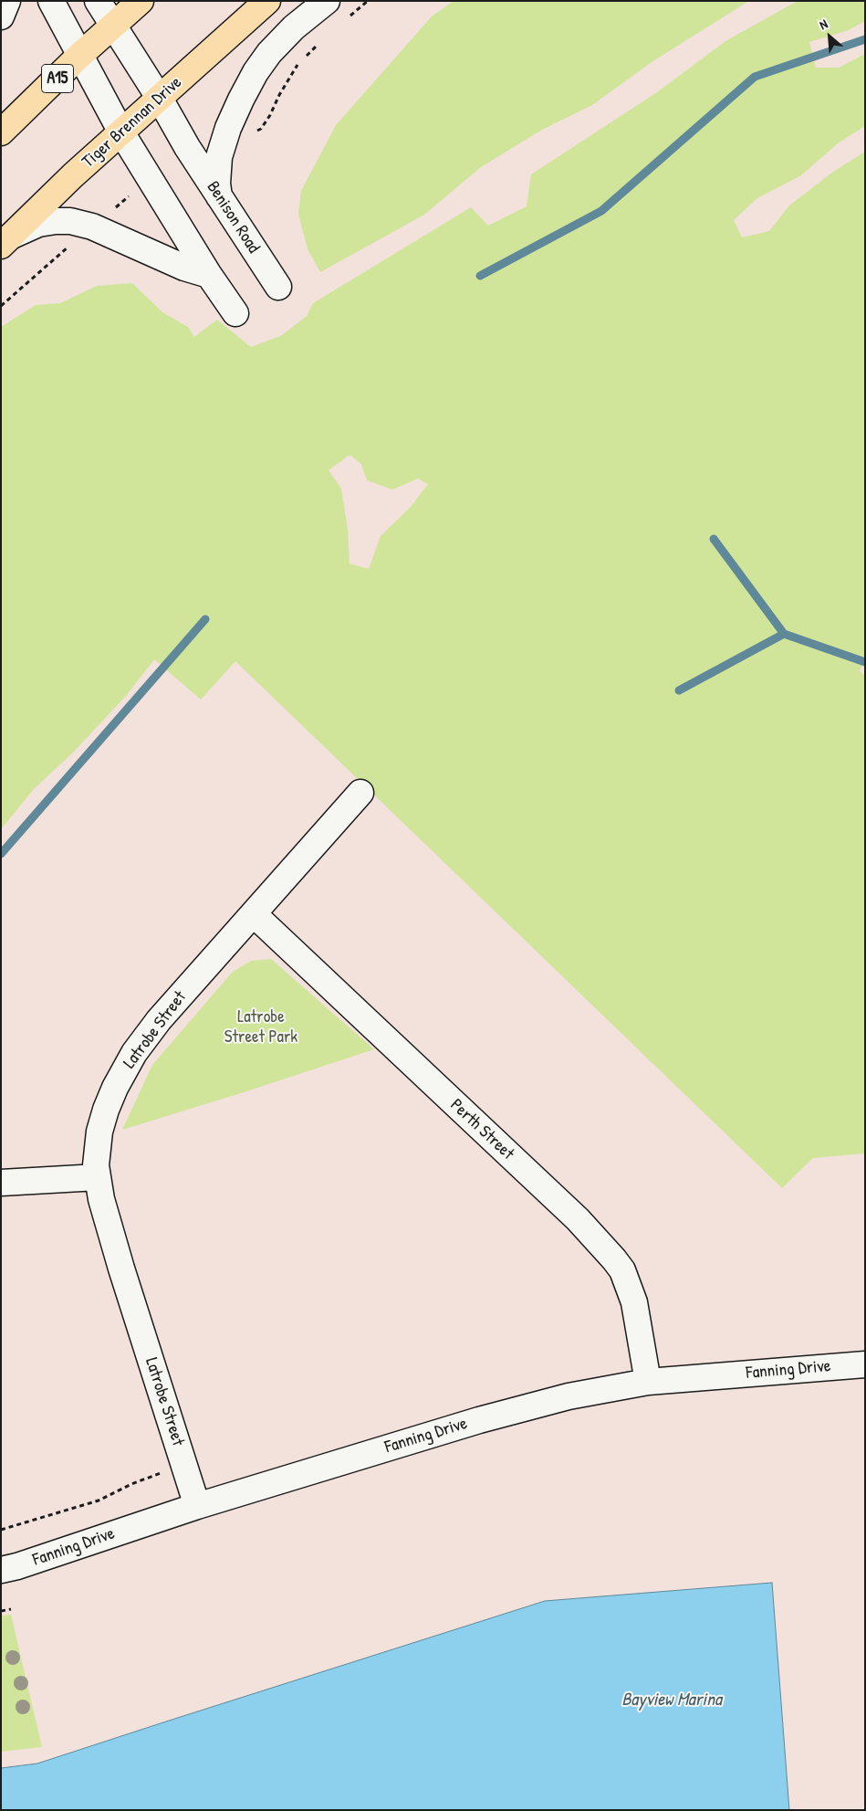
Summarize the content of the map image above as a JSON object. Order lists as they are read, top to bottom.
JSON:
{
  "streets": {
    "main road": ["A15", "Tiger Brennan Drive"],
    "street": [
      "Benison Road",
      "Latrobe Street",
      "Perth Street",
      "Fanning Drive"
    ]
  },
  "crossings": [
    ["Tiger Brennan Drive", "Benison Road"],
    ["Latrobe Street", "Perth Street"],
    ["Latrobe Street", "Fanning Drive"],
    ["Perth Street", "Fanning Drive"]
  ],
  "water": ["Bayview Marina"],
  "parks": ["Latrobe Street Park"],
  "north": "top left"
}
